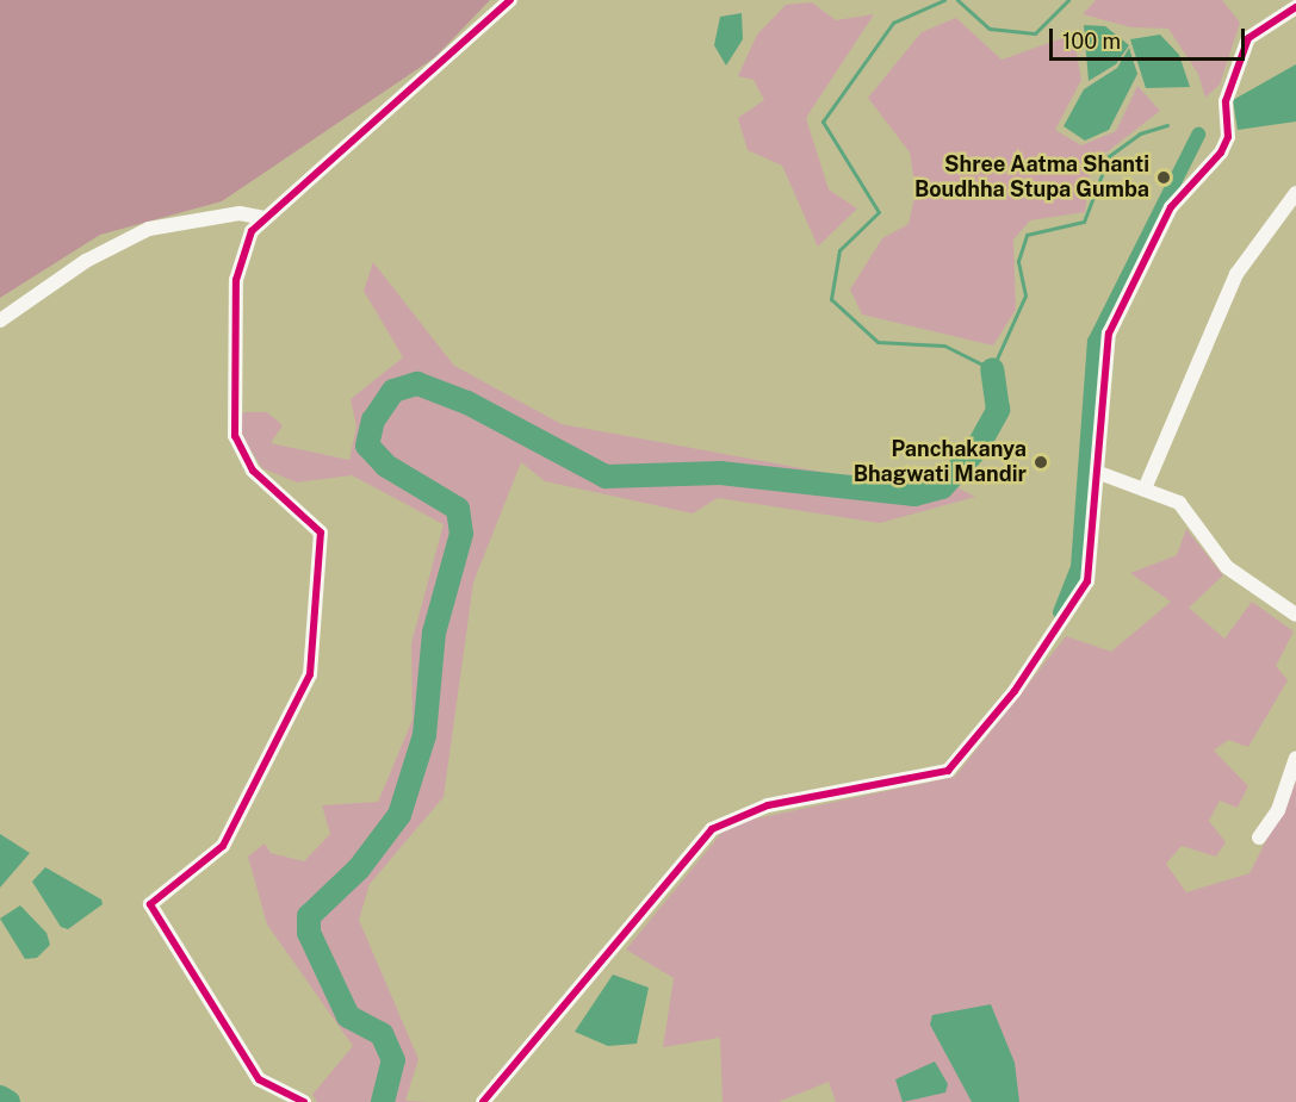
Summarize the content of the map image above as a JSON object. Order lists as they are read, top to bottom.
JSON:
{
  "places": ["Shree Aatma Shanti Boudhha Stupa Gumba", "Panchakanya Bhagwati Mandir"],
  "scale_bar": "100 m"
}
